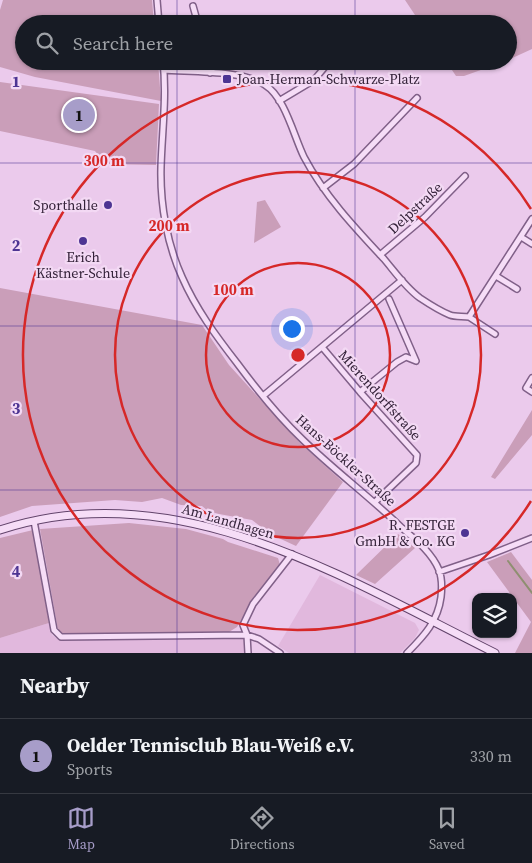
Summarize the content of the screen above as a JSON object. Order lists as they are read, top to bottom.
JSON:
{
  "streets": {
    "street": [
      "Delpstraße",
      "Mierendorffstraße",
      "Hans-Böckler-Straße",
      "Am Landhagen"
    ]
  },
  "crossings": [
    ["Mierendorffstraße", "Hans-Böckler-Straße"]
  ],
  "places": {
    "transit": ["Joan-Herman-Schwarze-Platz"],
    "other": ["Sporthalle", "Erich Kästner-Schule", "R. FESTGE GmbH & Co. KG"]
  },
  "page": {
    "search": "Search here",
    "pins": "1",
    "heading": "Nearby",
    "list": [
      {
        "mark": "1",
        "name": "Oelder Tennisclub Blau-Weiß e.V.",
        "note": "Sports",
        "value": "330 m"
      }
    ],
    "nav": ["Map", "Directions", "Saved"]
  },
  "grid": {
    "rows": [
      "1",
      "2",
      "3",
      "4"
    ]
  },
  "rings": ["300 m", "200 m", "100 m"]
}
